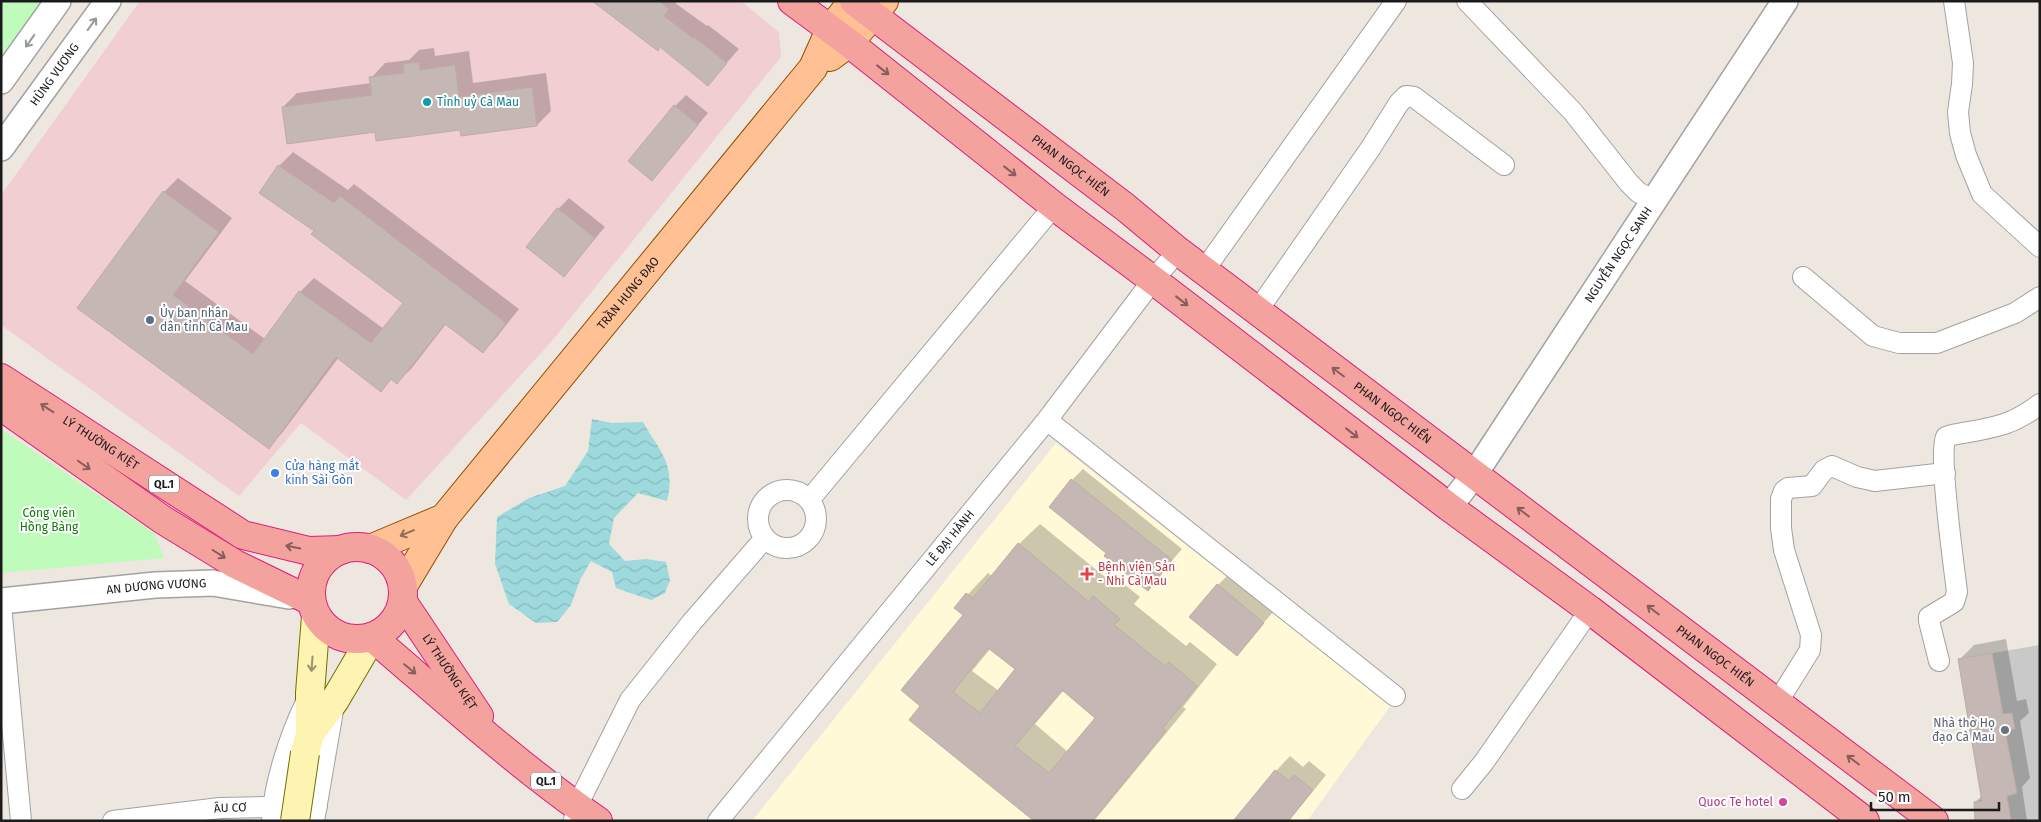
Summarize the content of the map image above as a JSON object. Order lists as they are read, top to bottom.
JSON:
{
  "streets": {
    "highway": ["PHAN NGỌC HIỂN", "LÝ THƯỜNG KIỆT", "QL.1"],
    "main road": ["TRẦN HƯNG ĐẠO"],
    "street": [
      "HÙNG VƯƠNG",
      "NGUYỄN NGỌC SANH",
      "LÊ ĐẠI HÀNH",
      "AN DƯƠNG VƯƠNG",
      "ÂU CƠ"
    ]
  },
  "crossings": [
    ["PHAN NGỌC HIỂN", "NGUYỄN NGỌC SANH"],
    ["PHAN NGỌC HIỂN", "TRẦN HƯNG ĐẠO"],
    ["PHAN NGỌC HIỂN", "LÊ ĐẠI HÀNH"],
    ["TRẦN HƯNG ĐẠO", "LÝ THƯỜNG KIỆT"],
    ["TRẦN HƯNG ĐẠO", "QL.1"],
    ["TRẦN HƯNG ĐẠO", "AN DƯƠNG VƯƠNG"],
    ["LÝ THƯỜNG KIỆT", "QL.1"],
    ["LÝ THƯỜNG KIỆT", "AN DƯƠNG VƯƠNG"],
    ["QL.1", "AN DƯƠNG VƯƠNG"]
  ],
  "parks": ["Công viên Hồng Bàng"],
  "places": {
    "other": [
      "Tỉnh uỷ Cà Mau",
      "Ủy ban nhân dân tỉnh Cà Mau",
      "Cửa hàng mắt kính Sài Gòn",
      "Nhà thờ Họ đạo Cà Mau",
      "Quoc Te hotel"
    ],
    "health": ["Bệnh viện Sản - Nhi Cà Mau"]
  },
  "scale_bar": "50 m"
}
